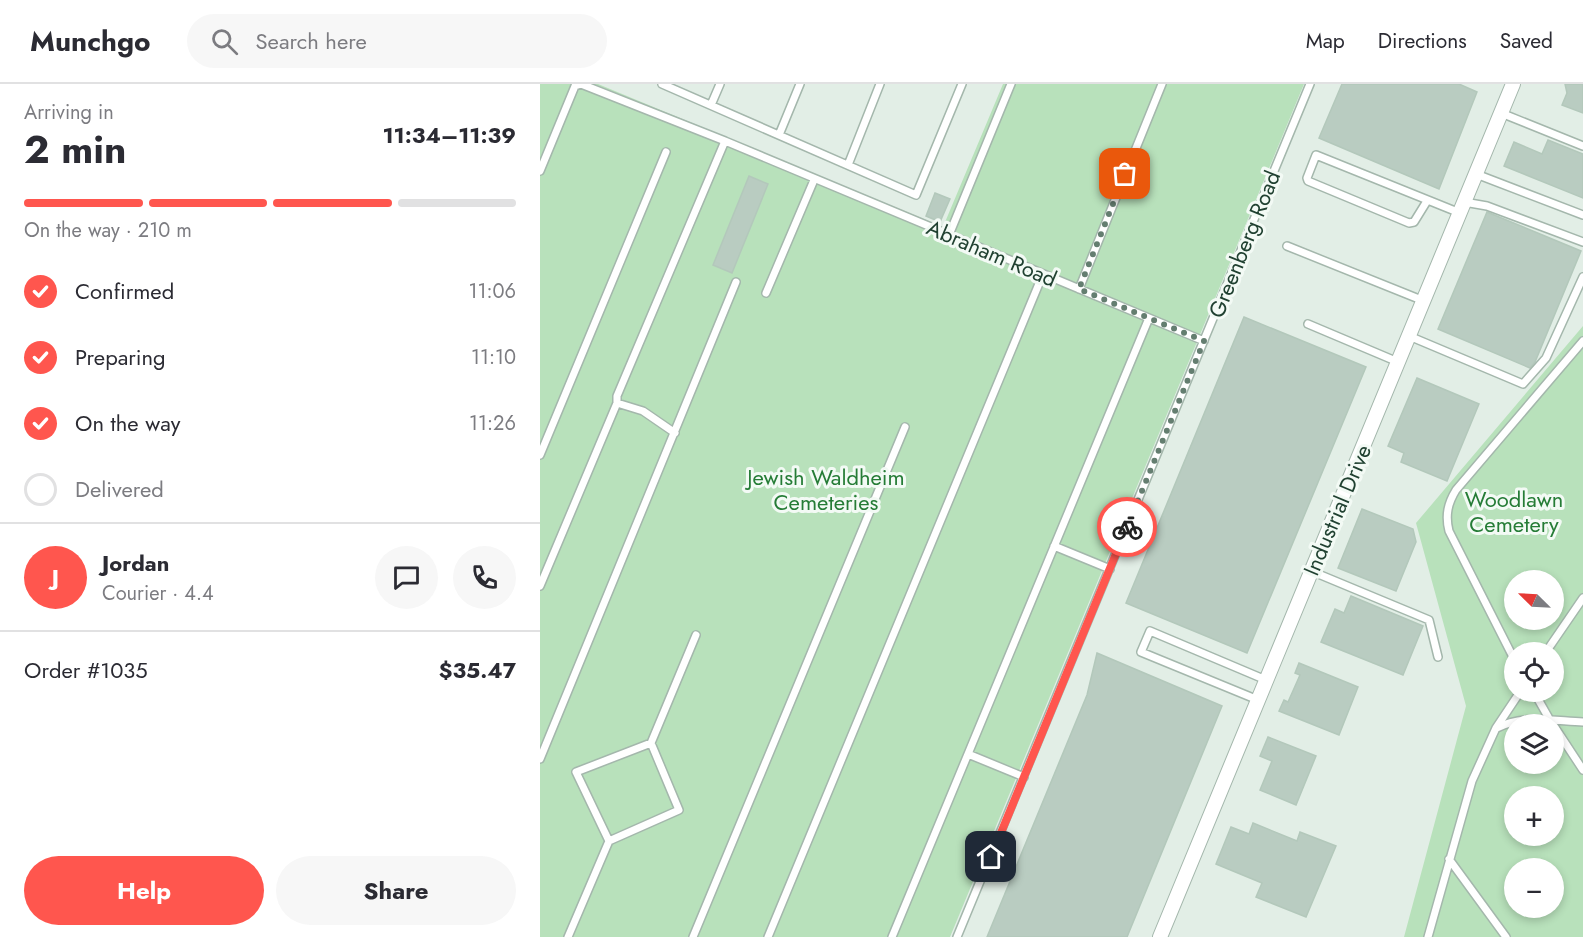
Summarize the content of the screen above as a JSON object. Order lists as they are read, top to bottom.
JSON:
{
  "streets": {
    "street": ["Industrial Drive"],
    "lane": ["Greenberg Road", "Abraham Road"]
  },
  "crossings": [
    ["Greenberg Road", "Abraham Road"]
  ],
  "parks": ["Jewish Waldheim Cemeteries", "Woodlawn Cemetery"],
  "north": "top left",
  "page": {
    "header": "Munchgo",
    "search": "Search here",
    "nav": ["Map", "Directions", "Saved"],
    "heading": ["2 min", "Arriving in", "11:34–11:39"],
    "panel": [
      "Jordan",
      "Courier · 4.4",
      "Order #1035",
      "$35.47"
    ],
    "bar": "On the way · 210 m",
    "list": [
      ["Confirmed", "11:06"],
      ["Preparing", "11:10"],
      ["On the way", "11:26"],
      "Delivered"
    ],
    "round": "J",
    "map_buttons": ["+", "−"],
    "buttons": ["Help", "Share"]
  }
}
